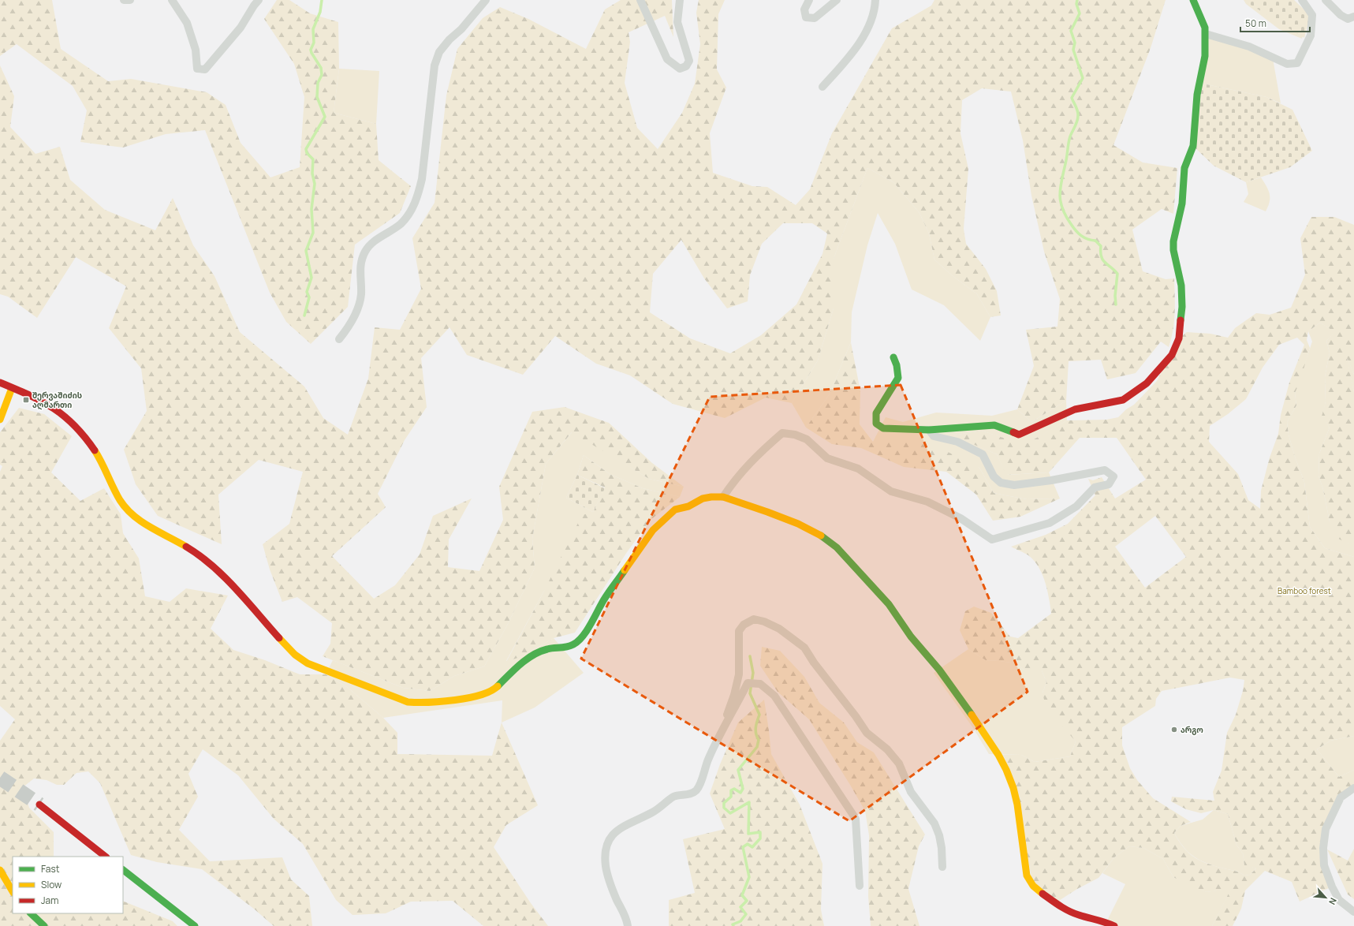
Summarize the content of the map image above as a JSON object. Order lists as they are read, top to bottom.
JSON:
{
  "parks": ["Bamboo forest"],
  "places": {
    "transit": ["შერვაშიძის აღმართი"],
    "other": ["არგო"]
  },
  "legend": ["Fast", "Slow", "Jam"],
  "scale_bar": "50 m",
  "north": "bottom right"
}
